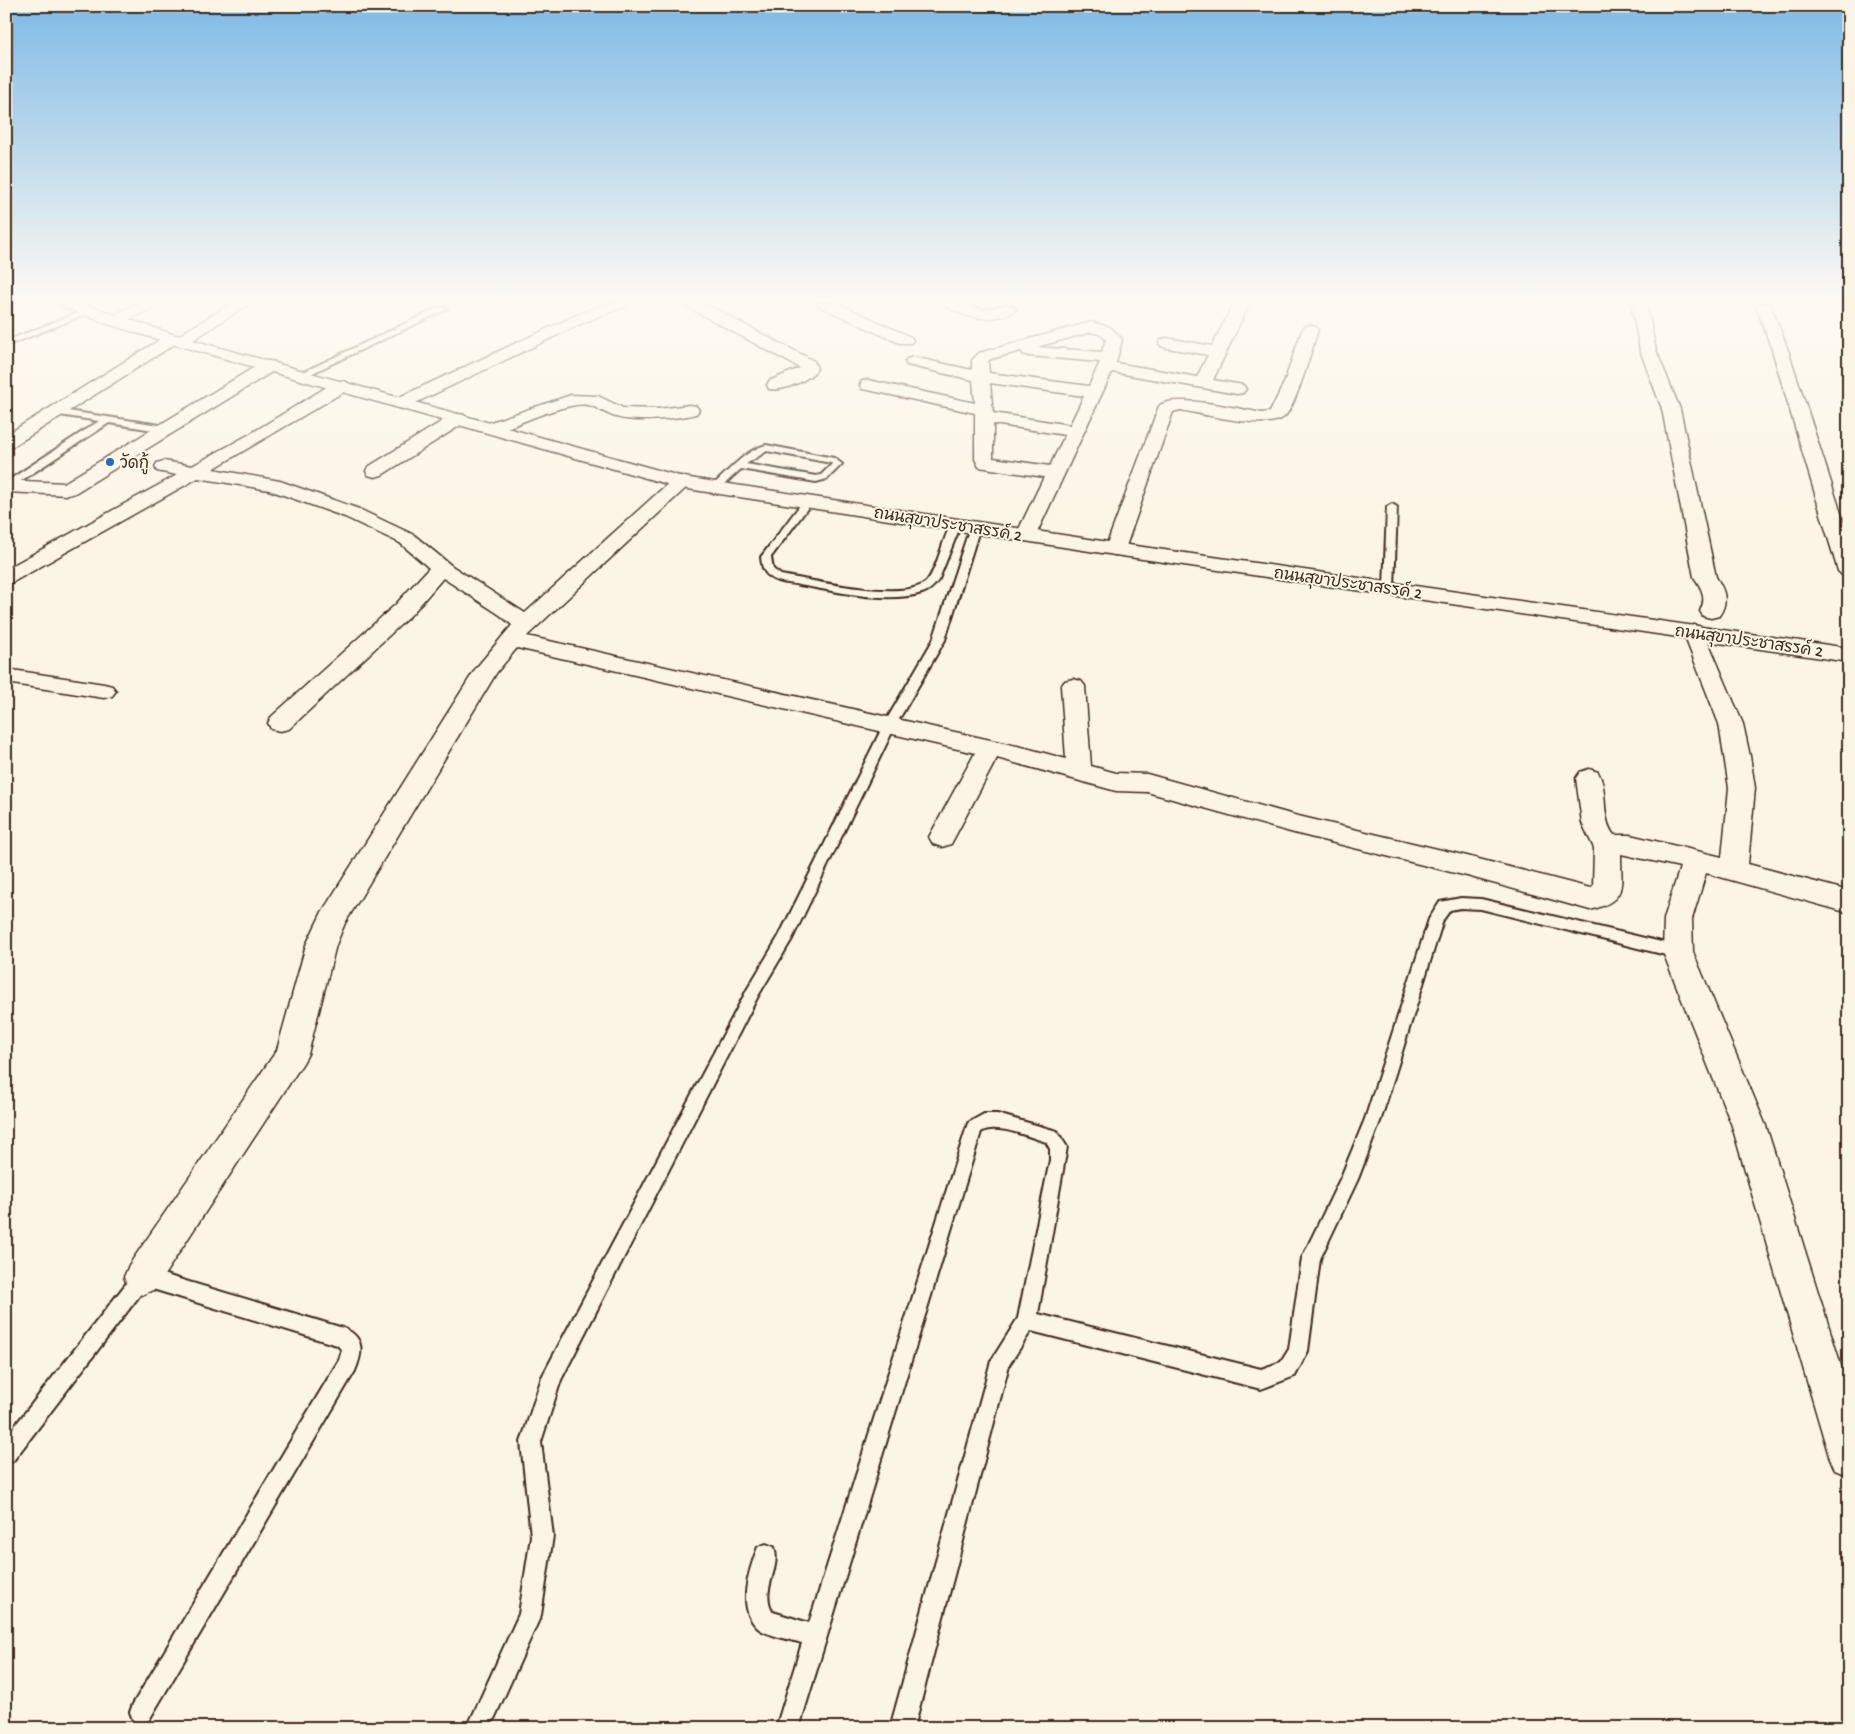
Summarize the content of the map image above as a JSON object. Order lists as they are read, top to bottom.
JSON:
{
  "streets": {
    "street": ["ถนนสุขาประชาสรรค์ 2"]
  },
  "places": ["วัดกู้"]
}
